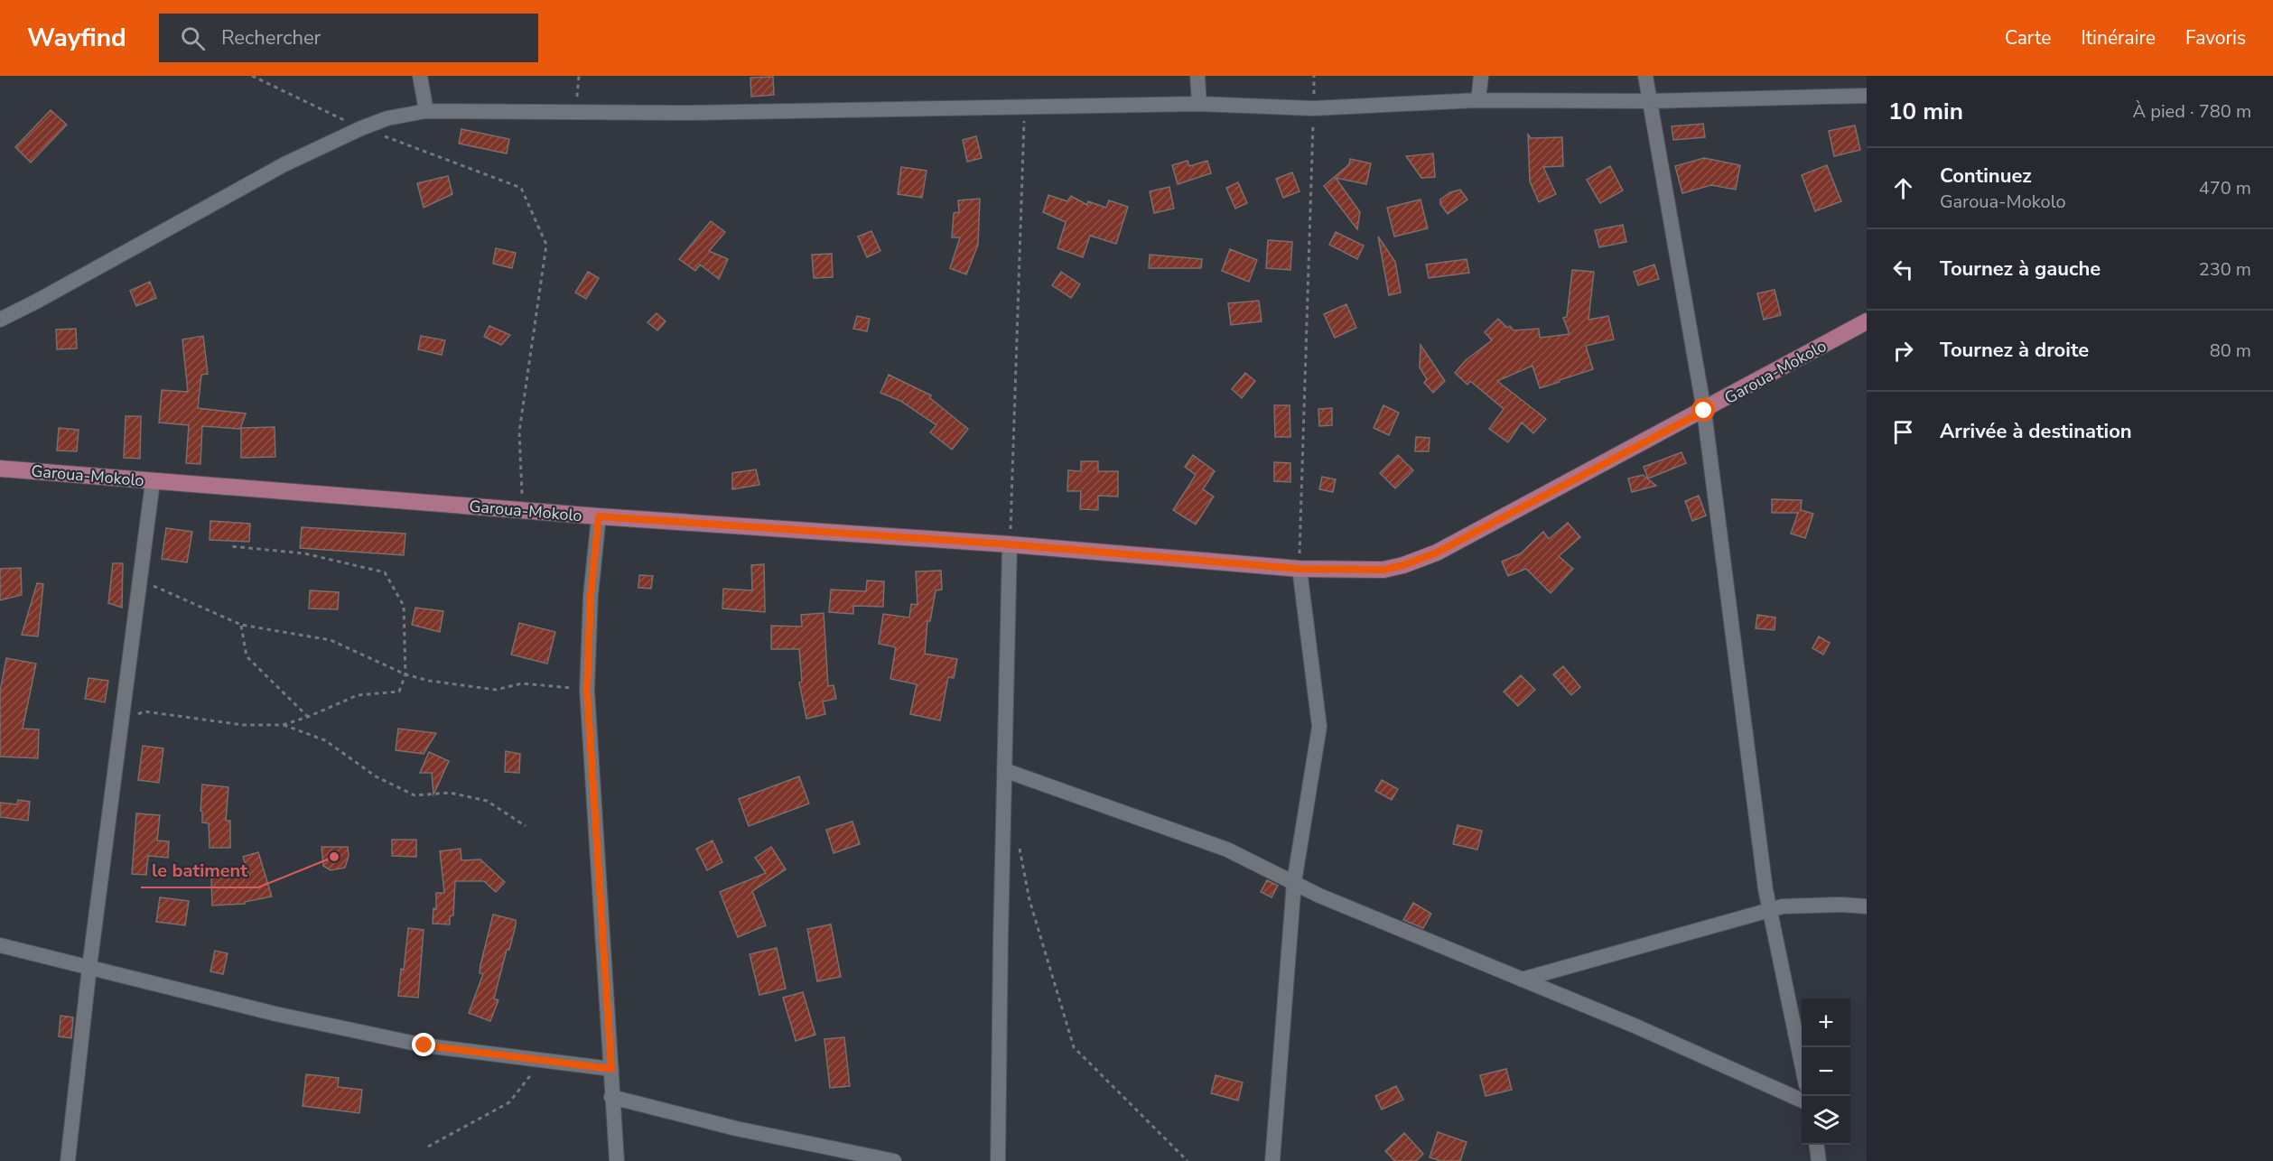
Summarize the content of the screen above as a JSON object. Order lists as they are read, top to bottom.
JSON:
{
  "streets": {
    "main road": ["Garoua-Mokolo"]
  },
  "places": ["le batiment"],
  "page": {
    "header": "Wayfind",
    "search": "Rechercher",
    "nav": ["Carte", "Itinéraire", "Favoris"],
    "heading": ["10 min", "À pied · 780 m"],
    "list": [
      ["Continuez", "Garoua-Mokolo", "470 m"],
      ["Tournez à gauche", "230 m"],
      ["Tournez à droite", "80 m"],
      "Arrivée à destination"
    ],
    "map_buttons": ["+", "−"]
  }
}
